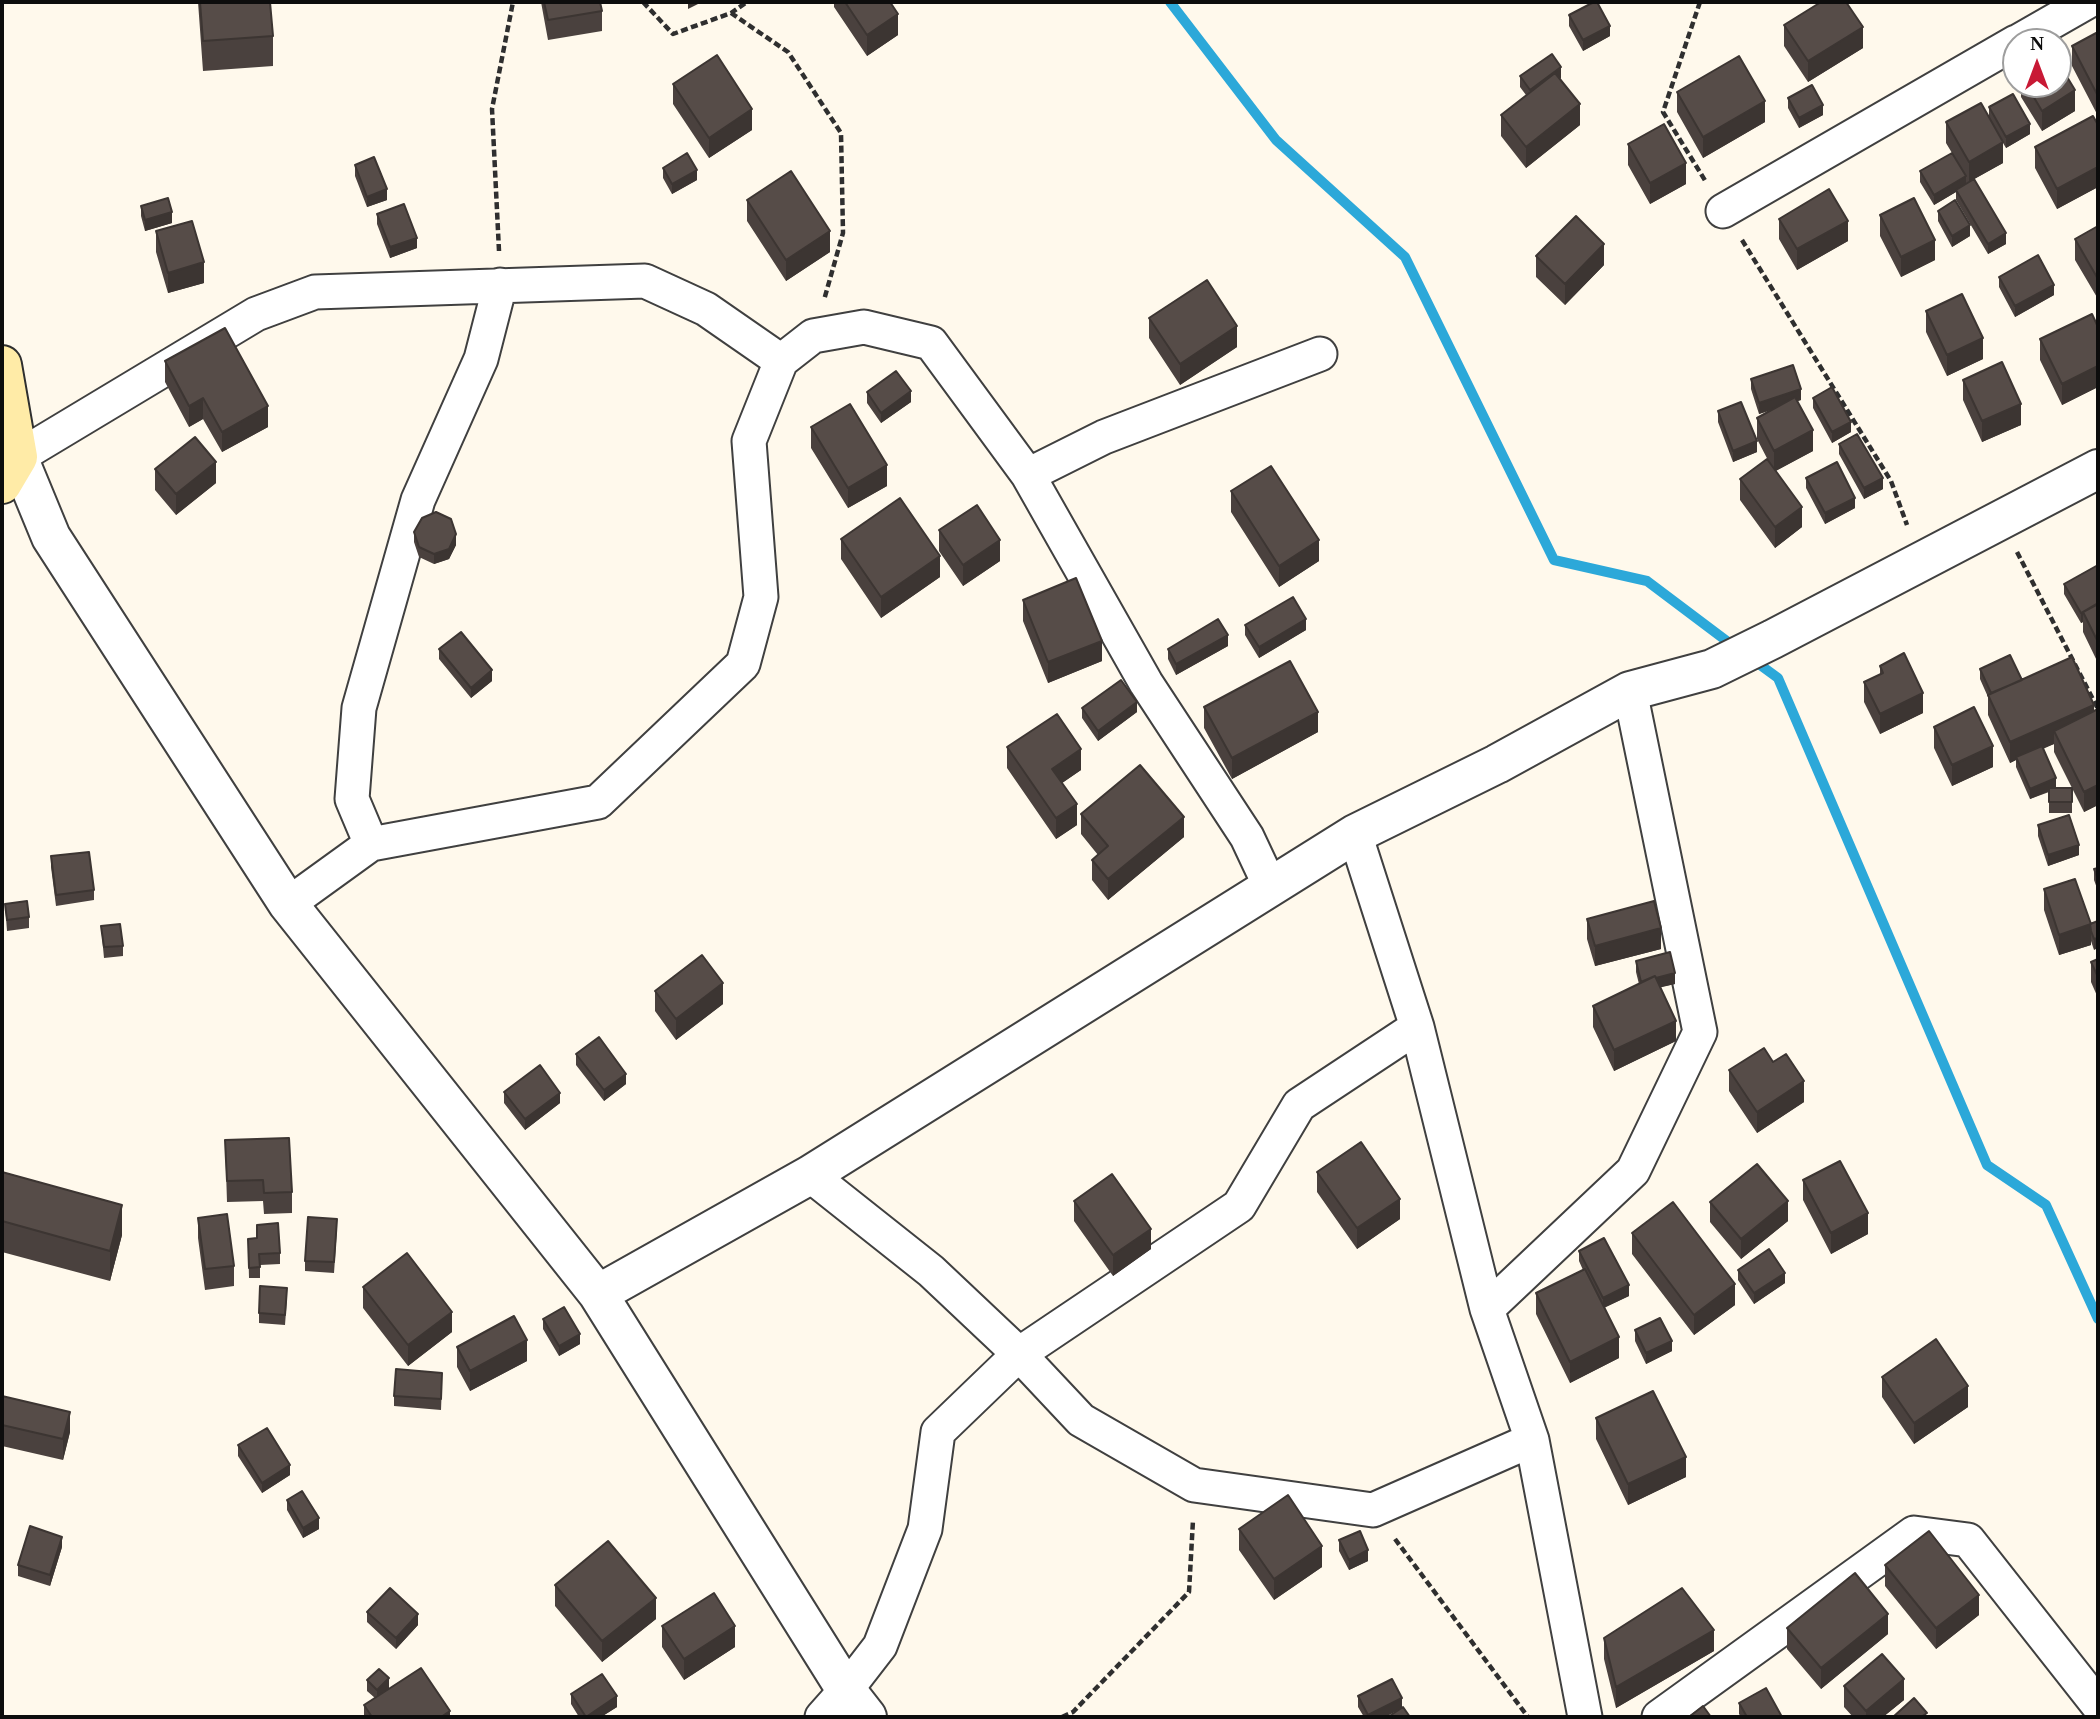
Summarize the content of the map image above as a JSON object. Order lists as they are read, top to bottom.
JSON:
{
  "north": "top"
}
